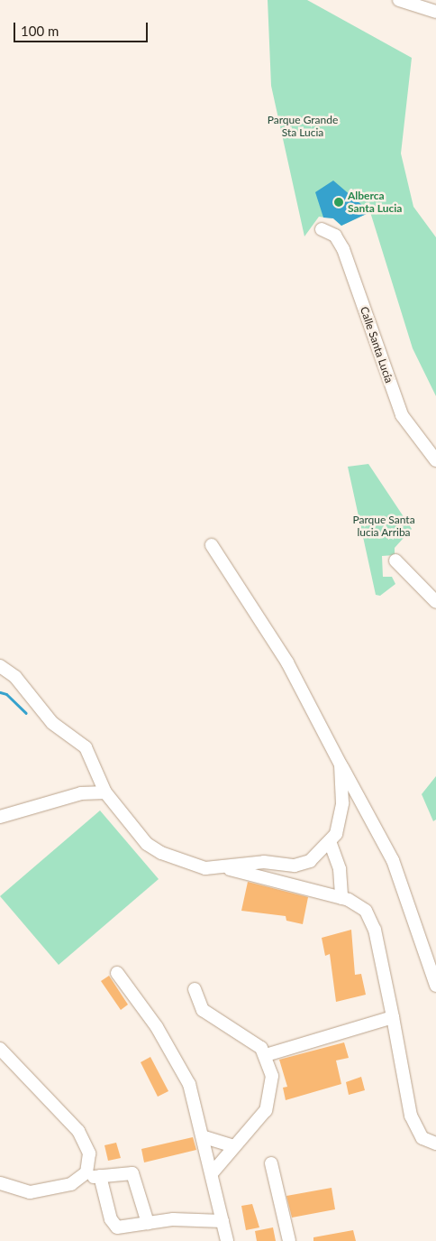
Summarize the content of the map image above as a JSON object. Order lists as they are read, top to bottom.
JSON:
{
  "streets": {
    "street": ["Calle Santa Lucía"]
  },
  "parks": ["Parque Grande Sta Lucia", "Parque Santa lucia Arriba"],
  "places": ["Alberca Santa Lucia"],
  "scale_bar": "100 m"
}
